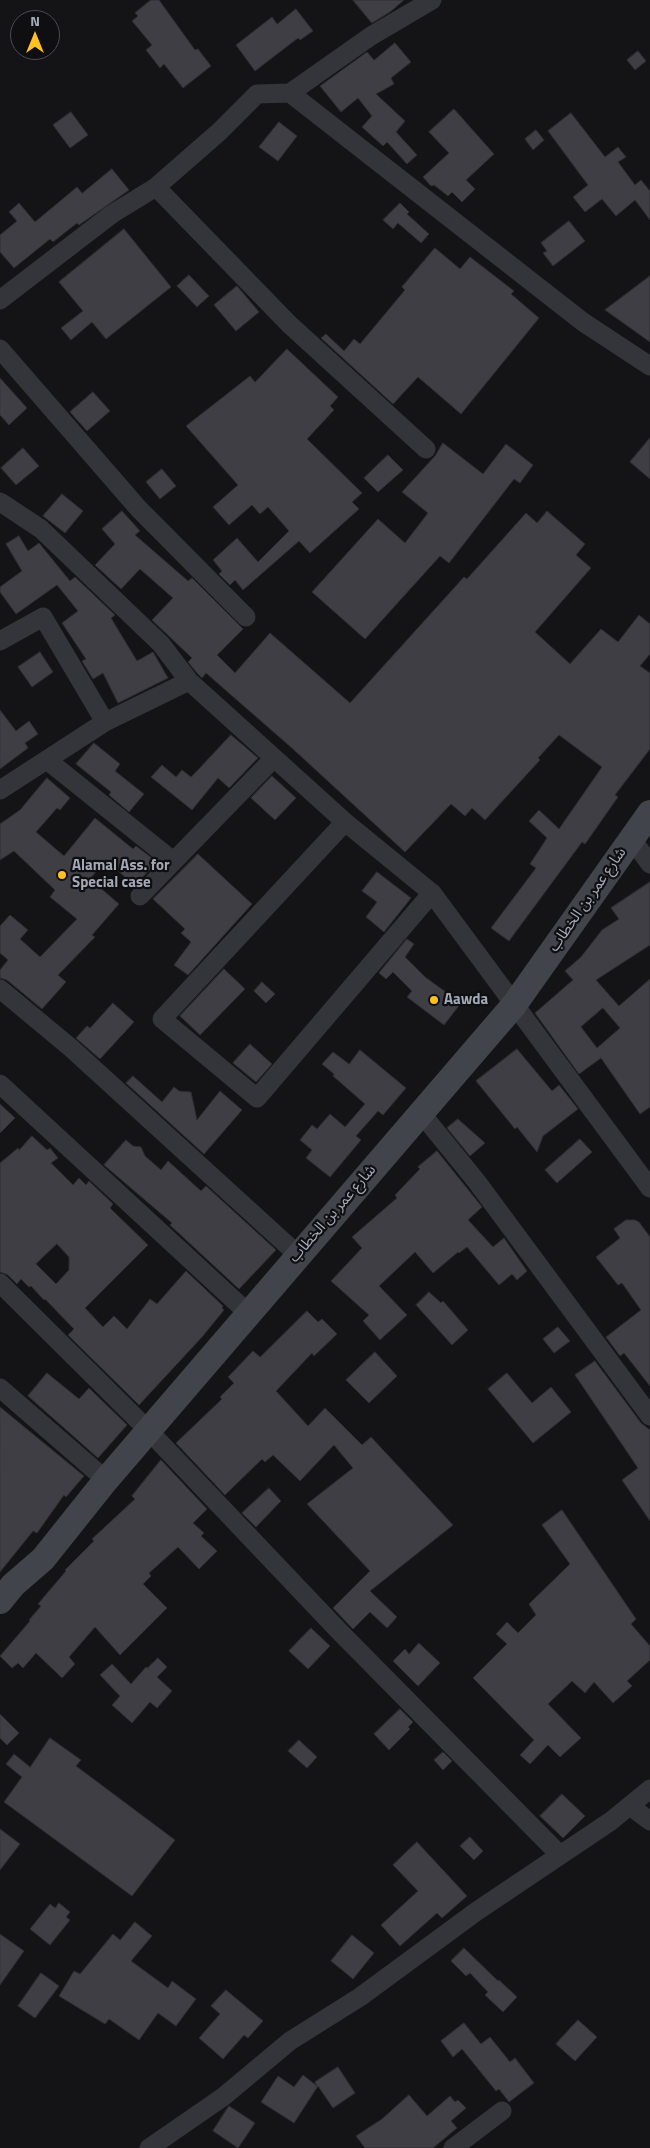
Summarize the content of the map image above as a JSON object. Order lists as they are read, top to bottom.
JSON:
{
  "streets": {
    "main road": ["شارع عمر بن الخطاب"]
  },
  "places": ["Alamal Ass. for Special case", "Aawda"],
  "north": "top"
}
